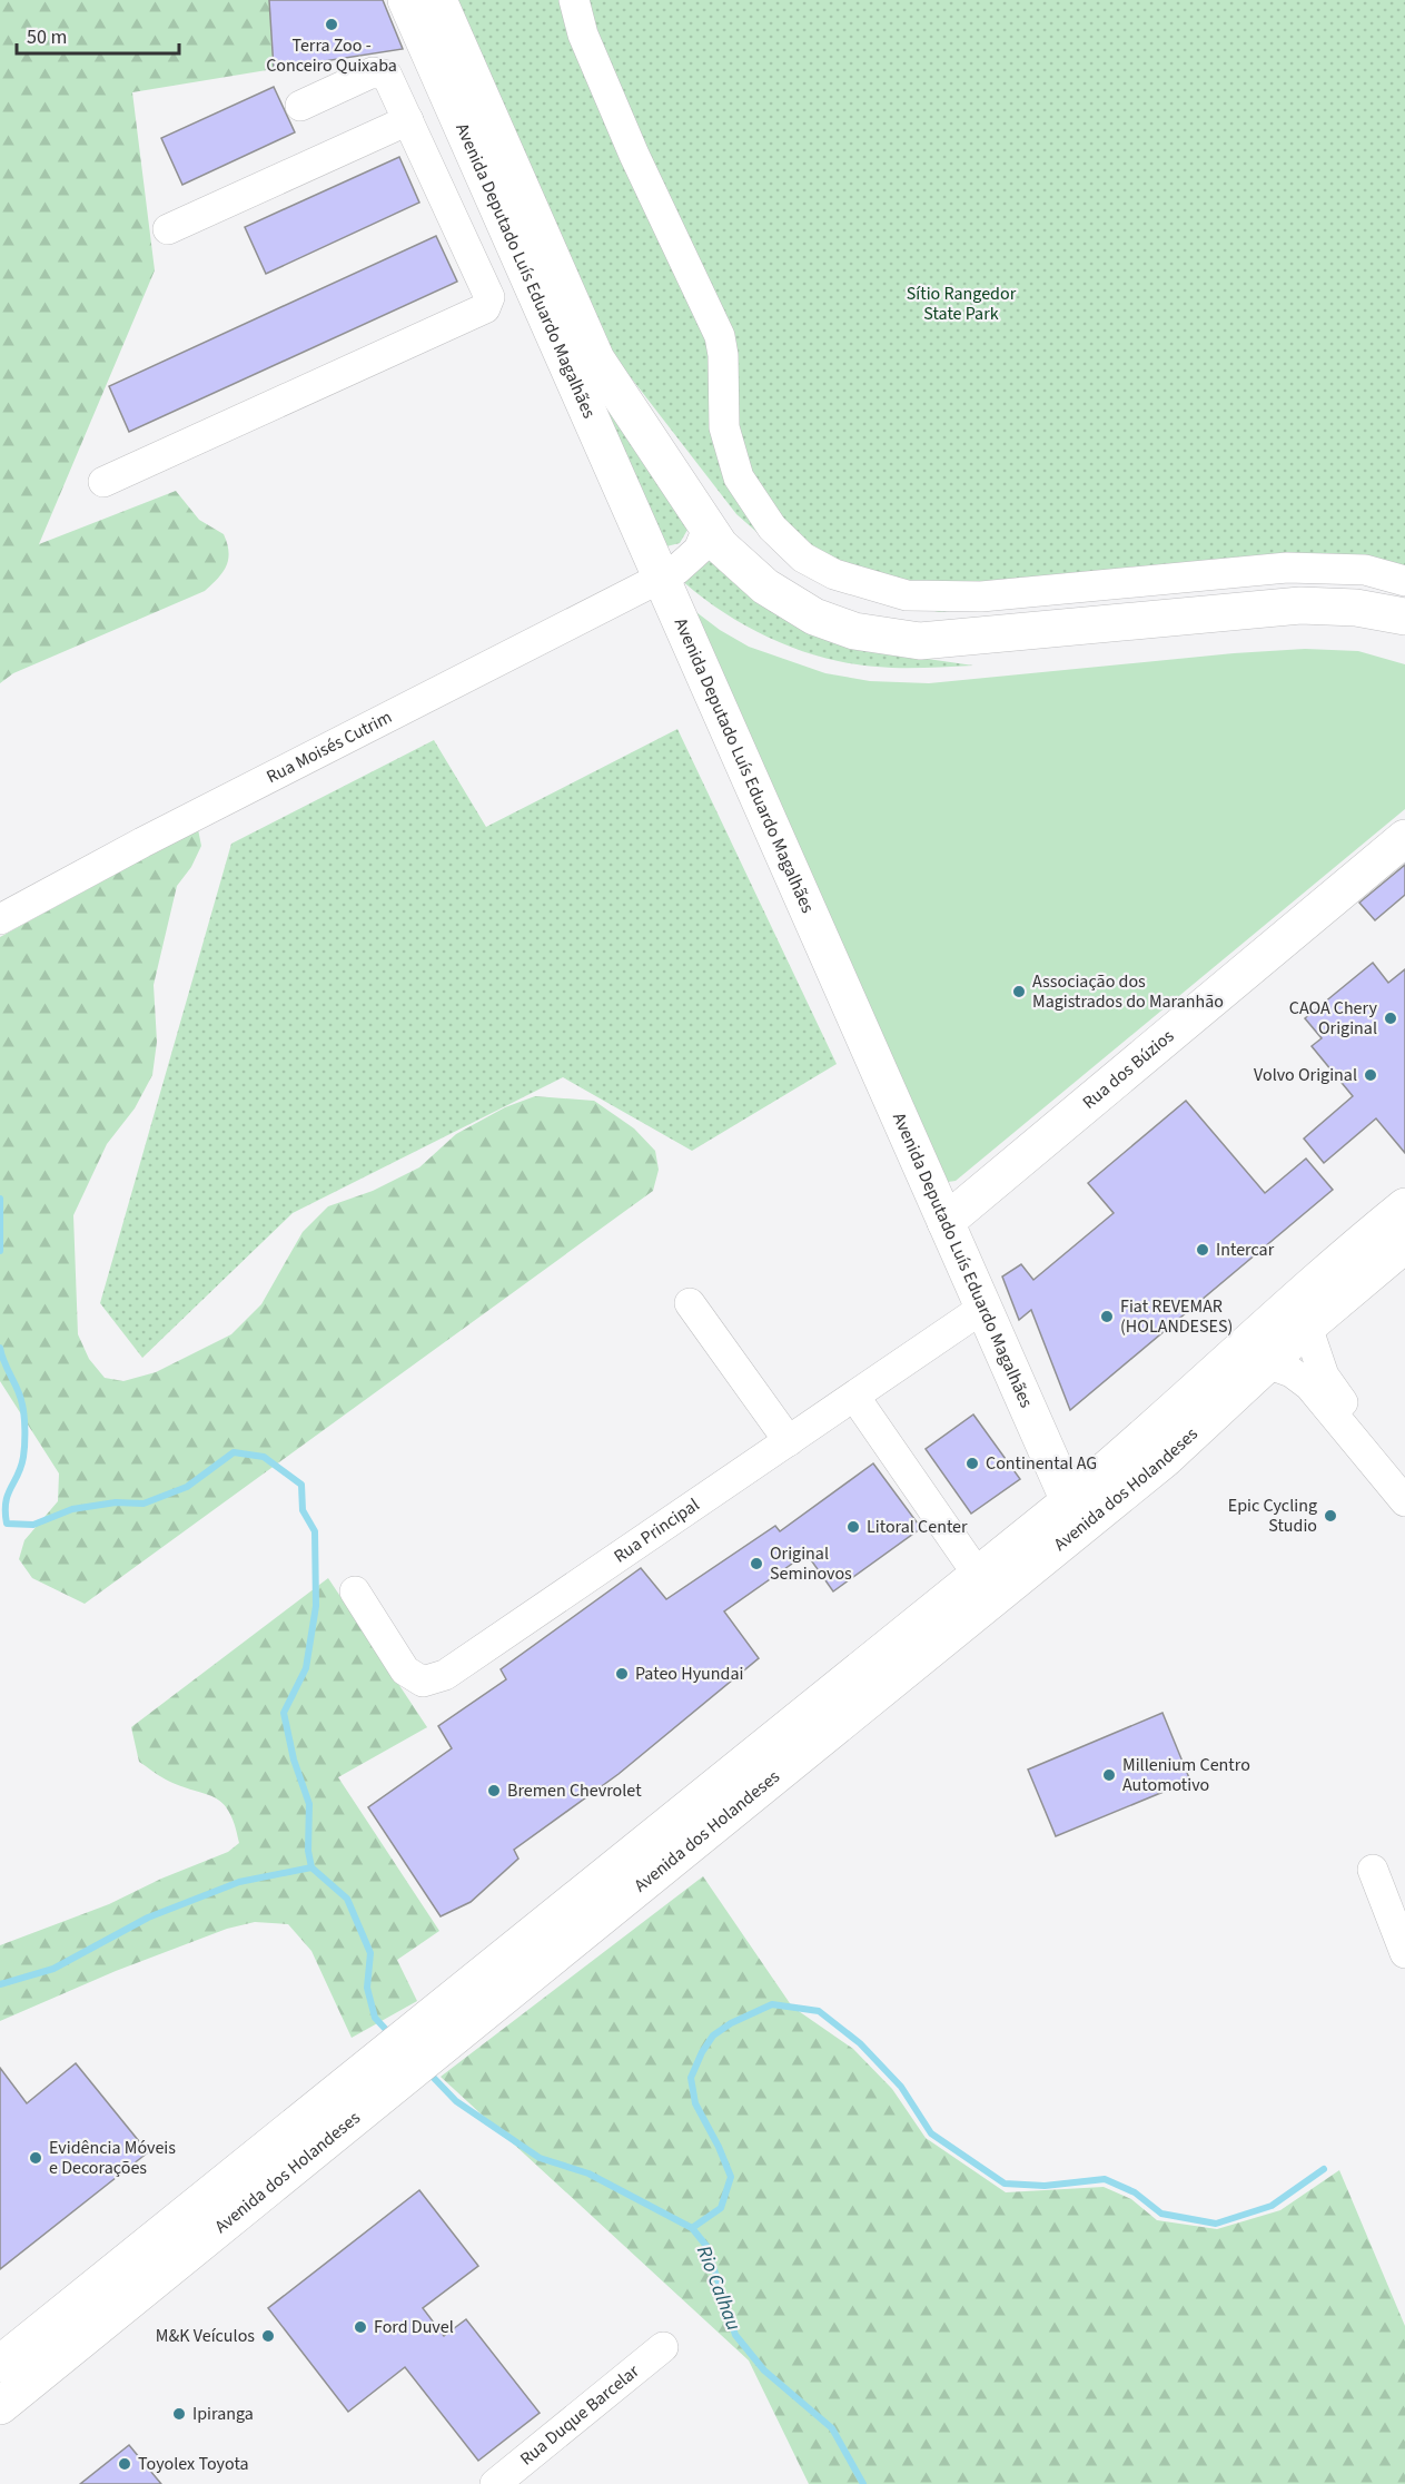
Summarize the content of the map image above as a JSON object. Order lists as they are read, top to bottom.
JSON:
{
  "streets": {
    "main road": ["Avenida Deputado Luís Eduardo Magalhães", "Rua dos Búzios", "Avenida dos Holandeses"],
    "street": ["Rua Moisés Cutrim", "Rua Principal", "Rua Duque Barcelar"]
  },
  "crossings": [
    ["Avenida Deputado Luís Eduardo Magalhães", "Rua Moisés Cutrim"],
    ["Avenida Deputado Luís Eduardo Magalhães", "Rua dos Búzios"],
    ["Avenida Deputado Luís Eduardo Magalhães", "Avenida dos Holandeses"],
    ["Avenida Deputado Luís Eduardo Magalhães", "Rua Principal"]
  ],
  "water": ["Rio Calhau"],
  "parks": ["Sítio Rangedor State Park"],
  "places": [
    "Terra Zoo - Conceiro Quixaba",
    "Associação dos Magistrados do Maranhão",
    "CAOA Chery Original",
    "Volvo Original",
    "Intercar",
    "Fiat REVEMAR (HOLANDESES)",
    "Continental AG",
    "Epic Cycling Studio",
    "Litoral Center",
    "Original Seminovos",
    "Pateo Hyundai",
    "Millenium Centro Automotivo",
    "Bremen Chevrolet",
    "Evidência Móveis e Decorações",
    "Ford Duvel",
    "M&K Veículos",
    "Ipiranga",
    "Toyolex Toyota"
  ],
  "scale_bar": "50 m"
}
